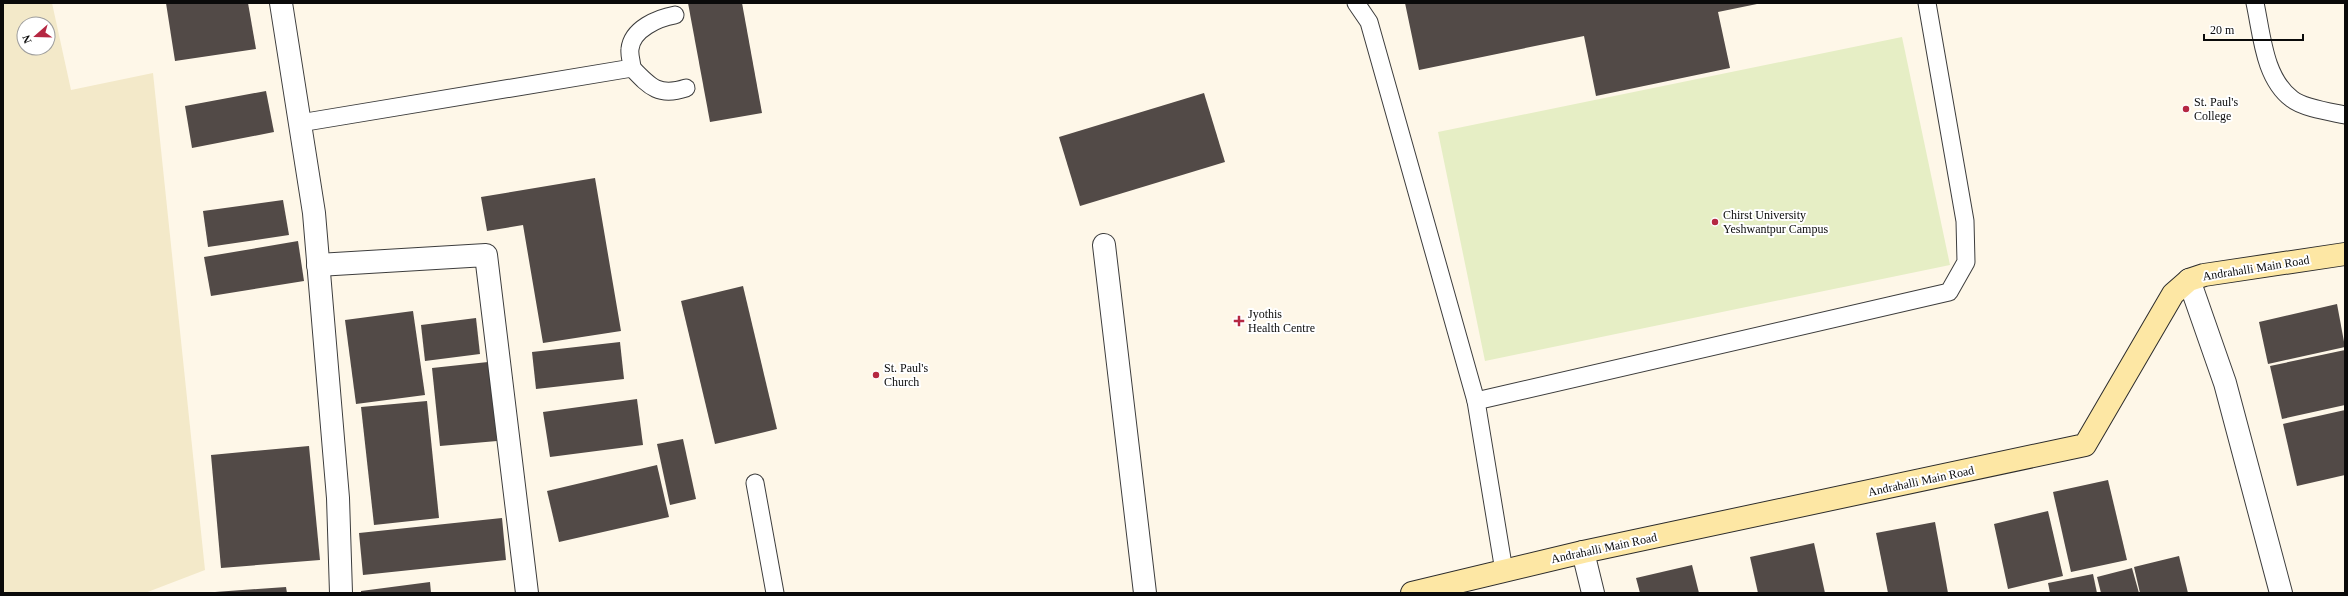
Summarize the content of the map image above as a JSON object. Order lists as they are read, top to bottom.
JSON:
{
  "streets": {
    "main road": ["Andrahalli Main Road"]
  },
  "places": {
    "other": ["St. Paul's College", "Chirst University Yeshwantpur Campus", "St. Paul's Church"],
    "health": ["Jyothis Health Centre"]
  },
  "scale_bar": "20 m",
  "north": "left"
}
